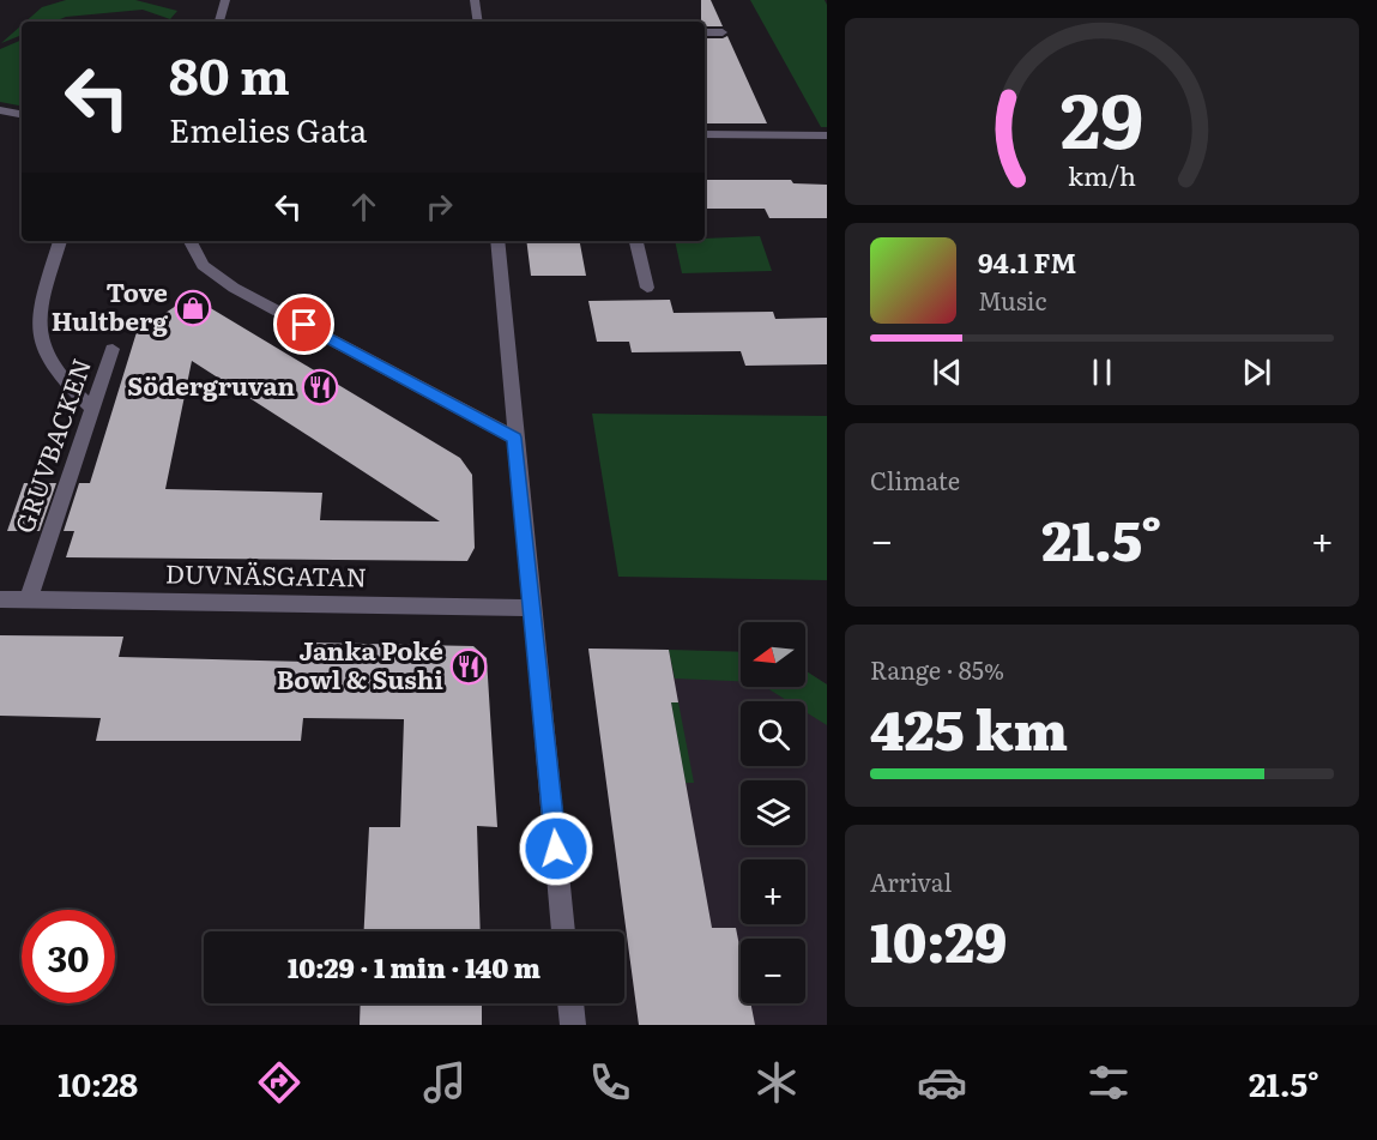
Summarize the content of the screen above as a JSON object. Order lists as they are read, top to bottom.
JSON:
{
  "streets": {
    "street": ["GRUVBACKEN", "DUVNÄSGATAN"]
  },
  "crossings": [
    ["GRUVBACKEN", "DUVNÄSGATAN"]
  ],
  "places": {
    "shop": ["Tove Hultberg"],
    "restaurant": ["Södergruvan", "Janka Poké Bowl & Sushi"]
  },
  "north": "left",
  "page": {
    "turn": ["80 m", "Emelies Gata"],
    "song": ["94.1 FM", "Music"],
    "tile": [
      "Climate",
      ["Range · 85%", "425 km"],
      ["Arrival", "10:29"]
    ],
    "heat": ["−", "21.5°", "+"],
    "map_buttons": ["+", "−"],
    "limit": "30",
    "trip": "10:29 · 1 min · 140 m",
    "tabs": ["10:28", "21.5°"],
    "gauge": ["29", "km/h"]
  }
}
